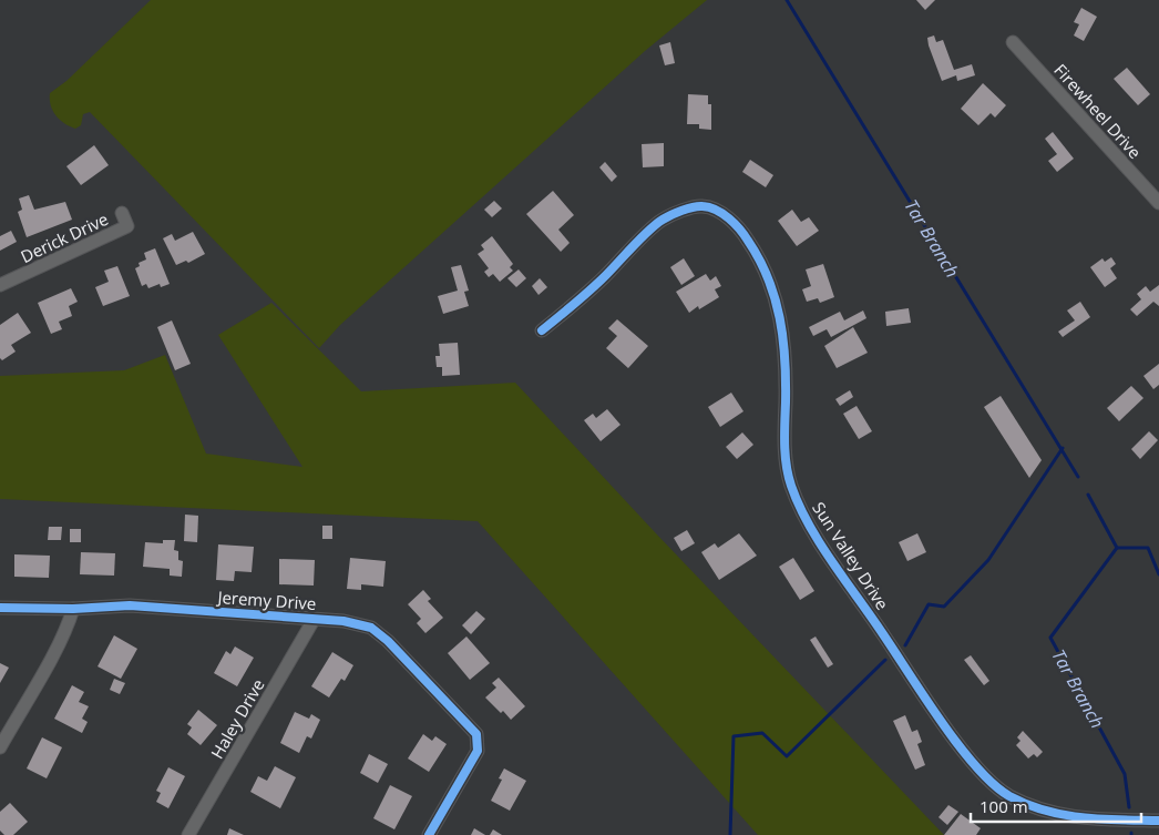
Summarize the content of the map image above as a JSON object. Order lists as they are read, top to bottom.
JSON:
{
  "streets": {
    "street": [
      "Firewheel Drive",
      "Derick Drive",
      "Sun Valley Drive",
      "Jeremy Drive",
      "Haley Drive"
    ]
  },
  "crossings": [
    ["Jeremy Drive", "Haley Drive"]
  ],
  "water": ["Tar Branch"],
  "scale_bar": "100 m"
}
